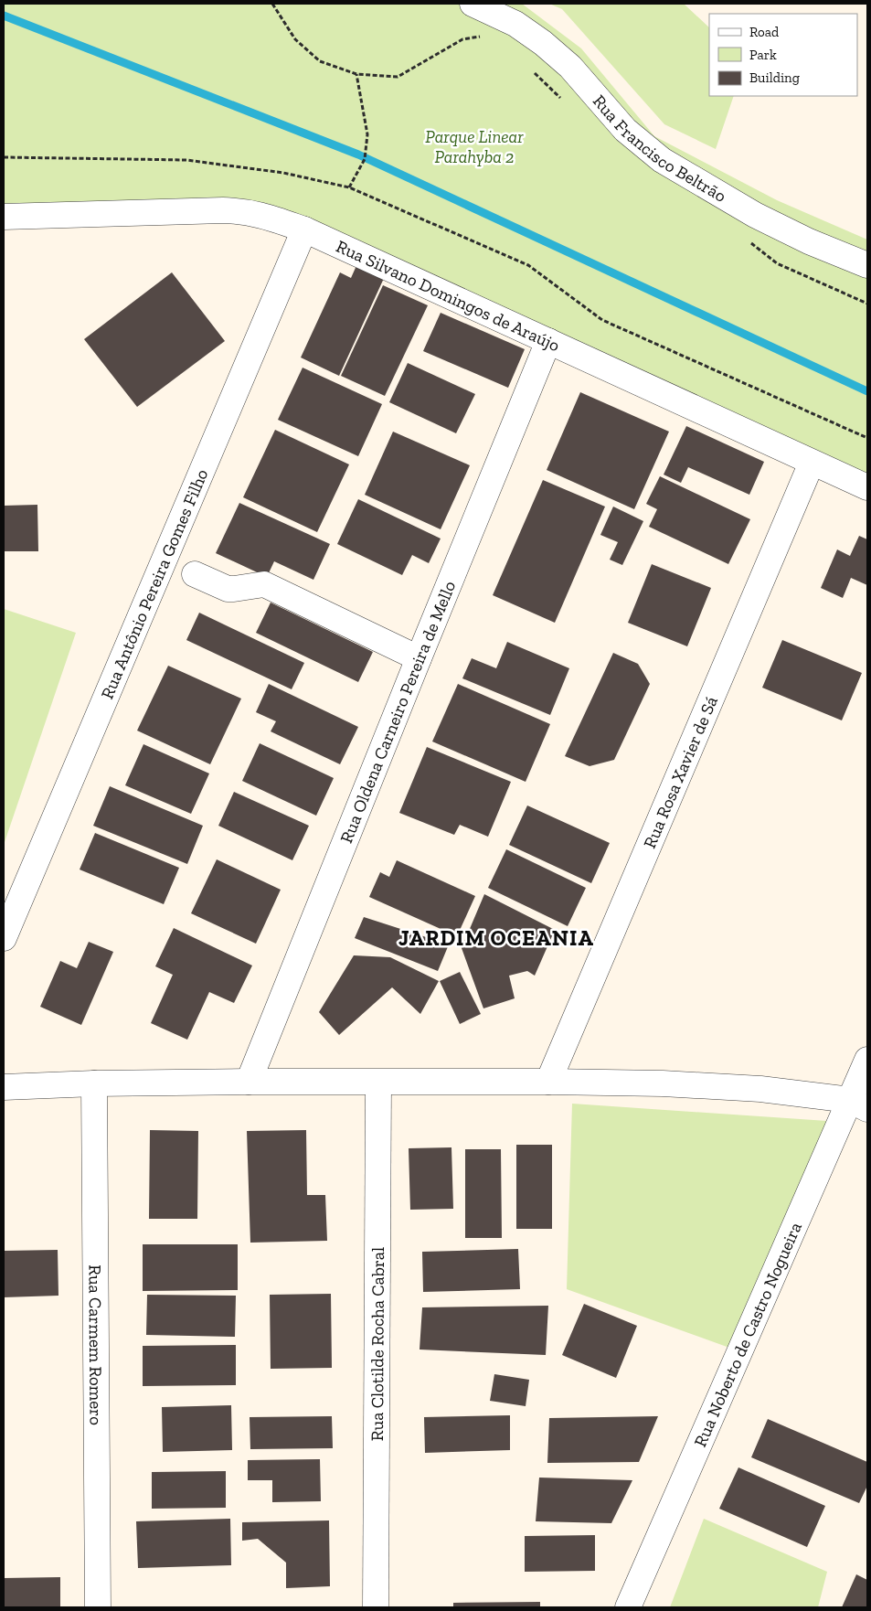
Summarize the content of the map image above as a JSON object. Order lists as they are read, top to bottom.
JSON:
{
  "streets": {
    "street": [
      "Rua Francisco Beltrão",
      "Rua Silvano Domingos de Araújo",
      "Rua Antônio Pereira Gomes Filho",
      "Rua Oldena Carneiro Pereira de Mello",
      "Rua Rosa Xavier de Sá",
      "Rua Noberto de Castro Nogueira",
      "Rua Clotilde Rocha Cabral",
      "Rua Carmem Romero"
    ]
  },
  "crossings": [
    ["Rua Silvano Domingos de Araújo", "Rua Antônio Pereira Gomes Filho"],
    ["Rua Silvano Domingos de Araújo", "Rua Oldena Carneiro Pereira de Mello"],
    ["Rua Silvano Domingos de Araújo", "Rua Rosa Xavier de Sá"]
  ],
  "districts": ["JARDIM OCEANIA"],
  "parks": ["Parque Linear Parahyba 2"],
  "legend": ["Road", "Park", "Building"]
}
